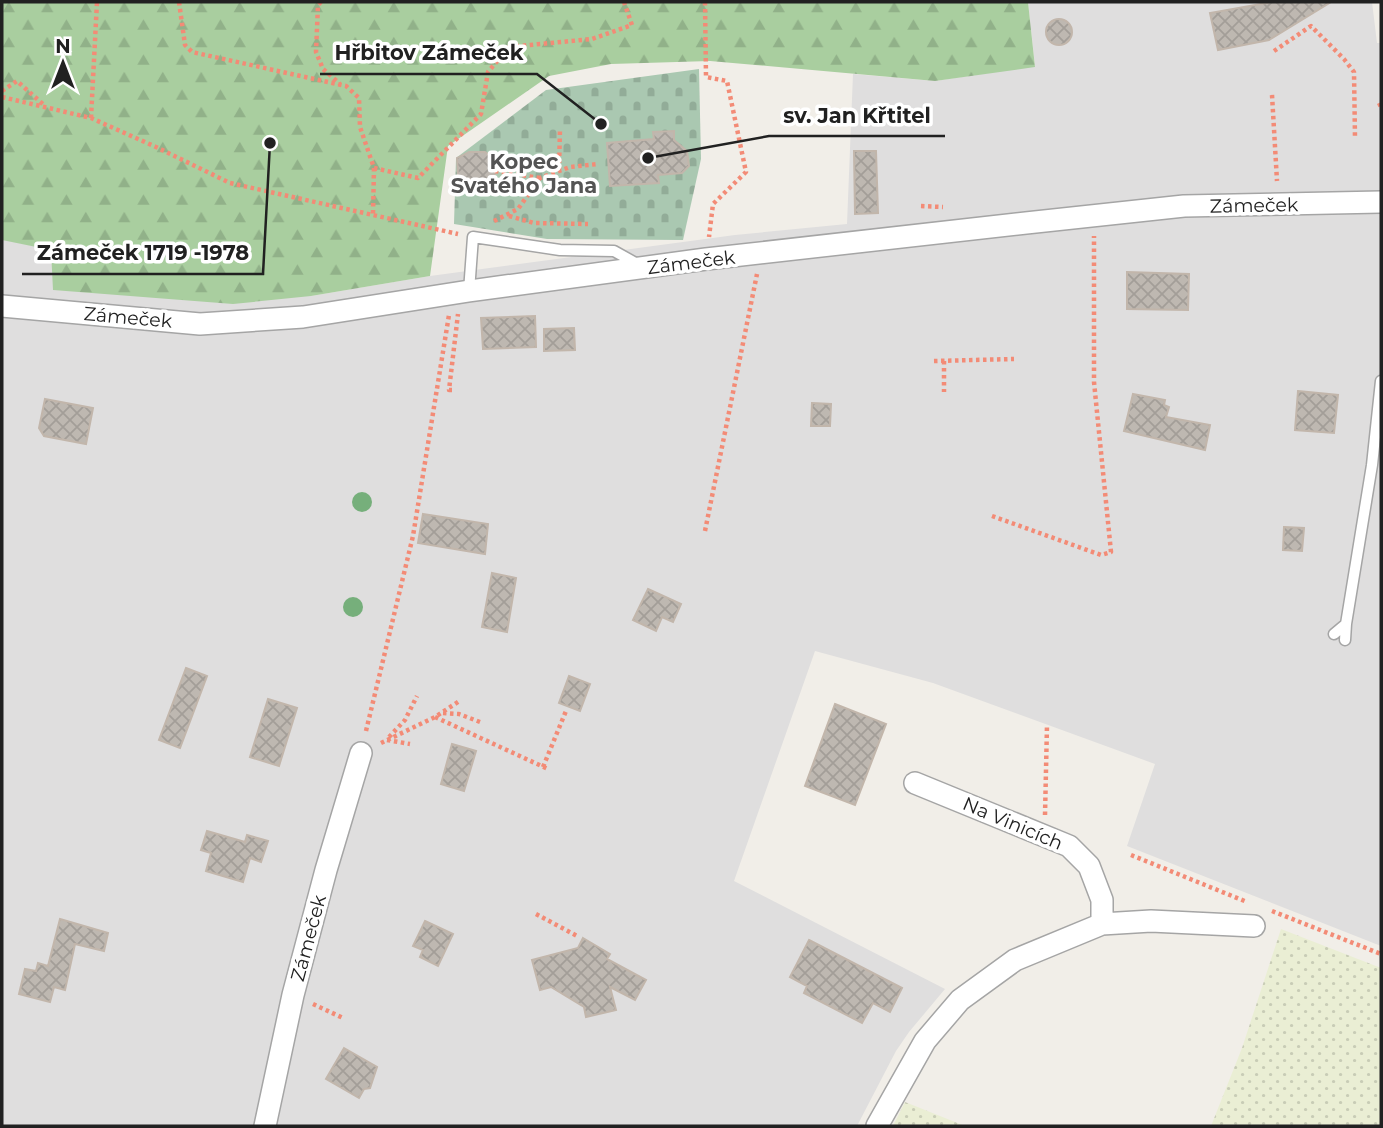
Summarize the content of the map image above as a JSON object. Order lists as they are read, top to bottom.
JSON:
{
  "streets": {
    "street": ["Zámeček", "Na Vinicích"]
  },
  "districts": ["Kopec Svatého Jana"],
  "places": ["Hřbitov Zámeček", "Zámeček 1719 -1978", "sv. Jan Křtitel"],
  "north": "top"
}
